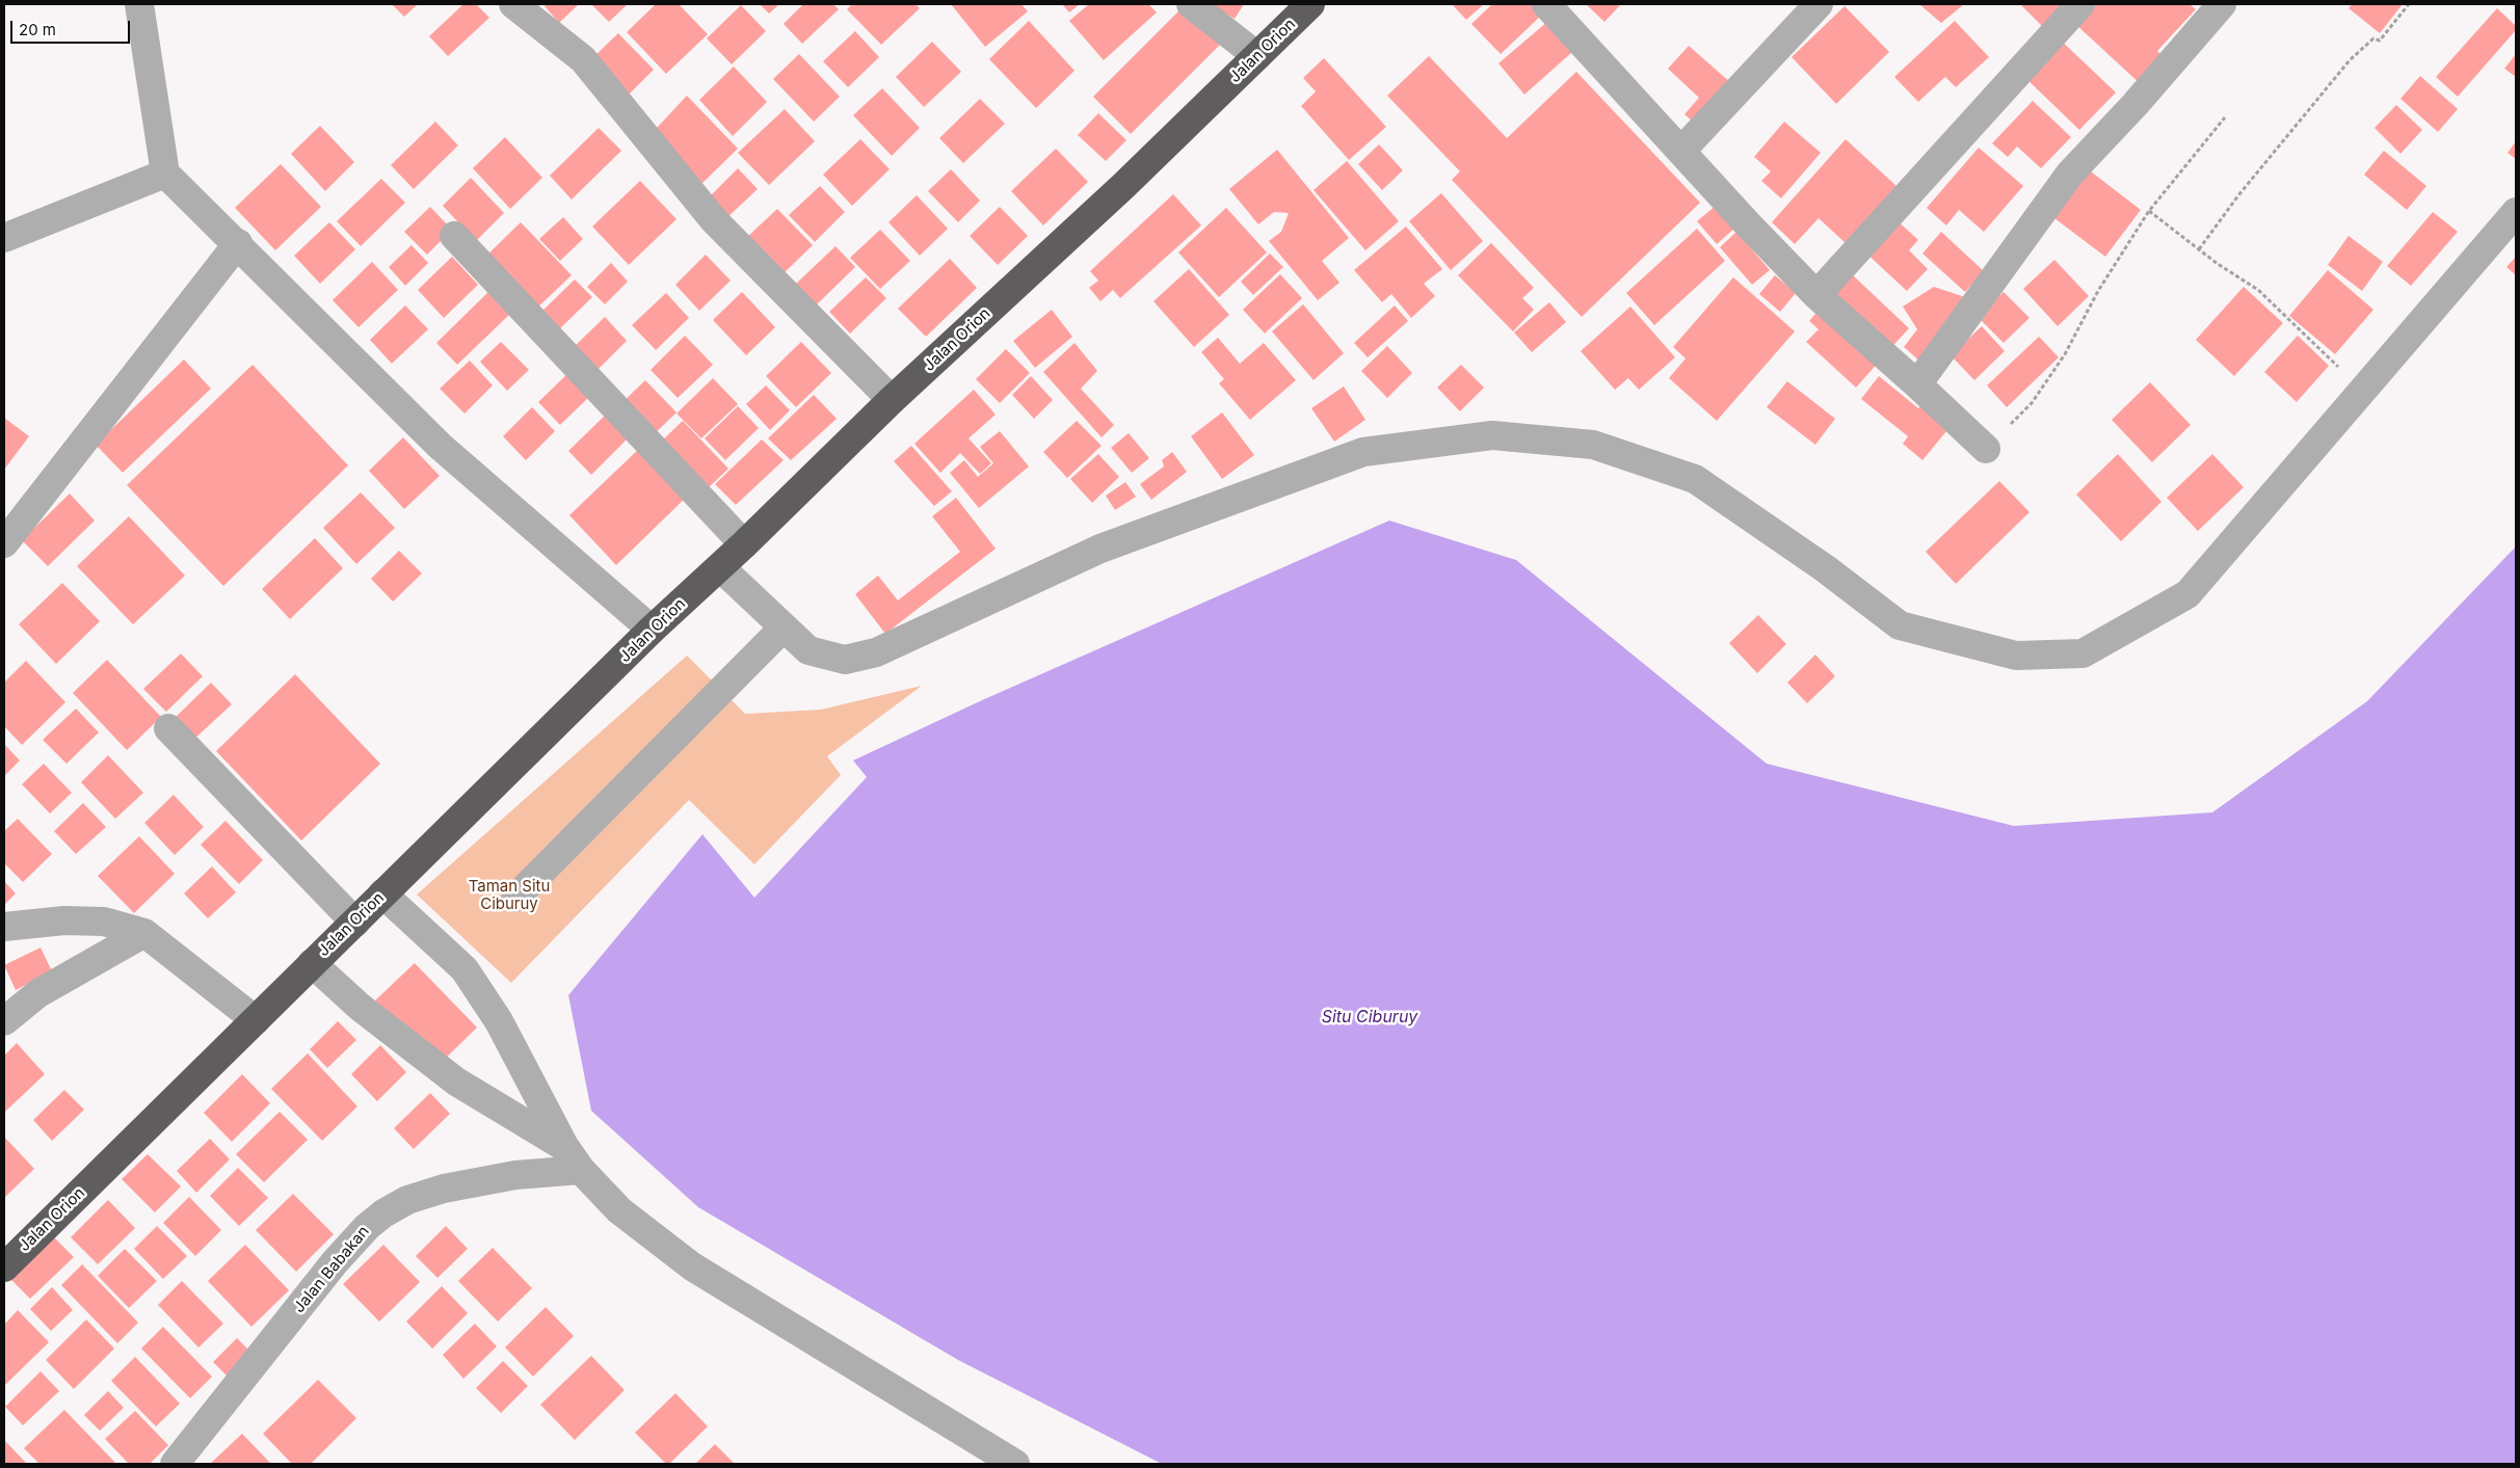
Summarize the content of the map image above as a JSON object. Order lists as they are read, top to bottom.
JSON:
{
  "streets": {
    "highway": ["Jalan Orion"],
    "street": ["Jalan Babakan"]
  },
  "water": ["Situ Ciburuy"],
  "parks": ["Taman Situ Ciburuy"],
  "scale_bar": "20 m"
}
